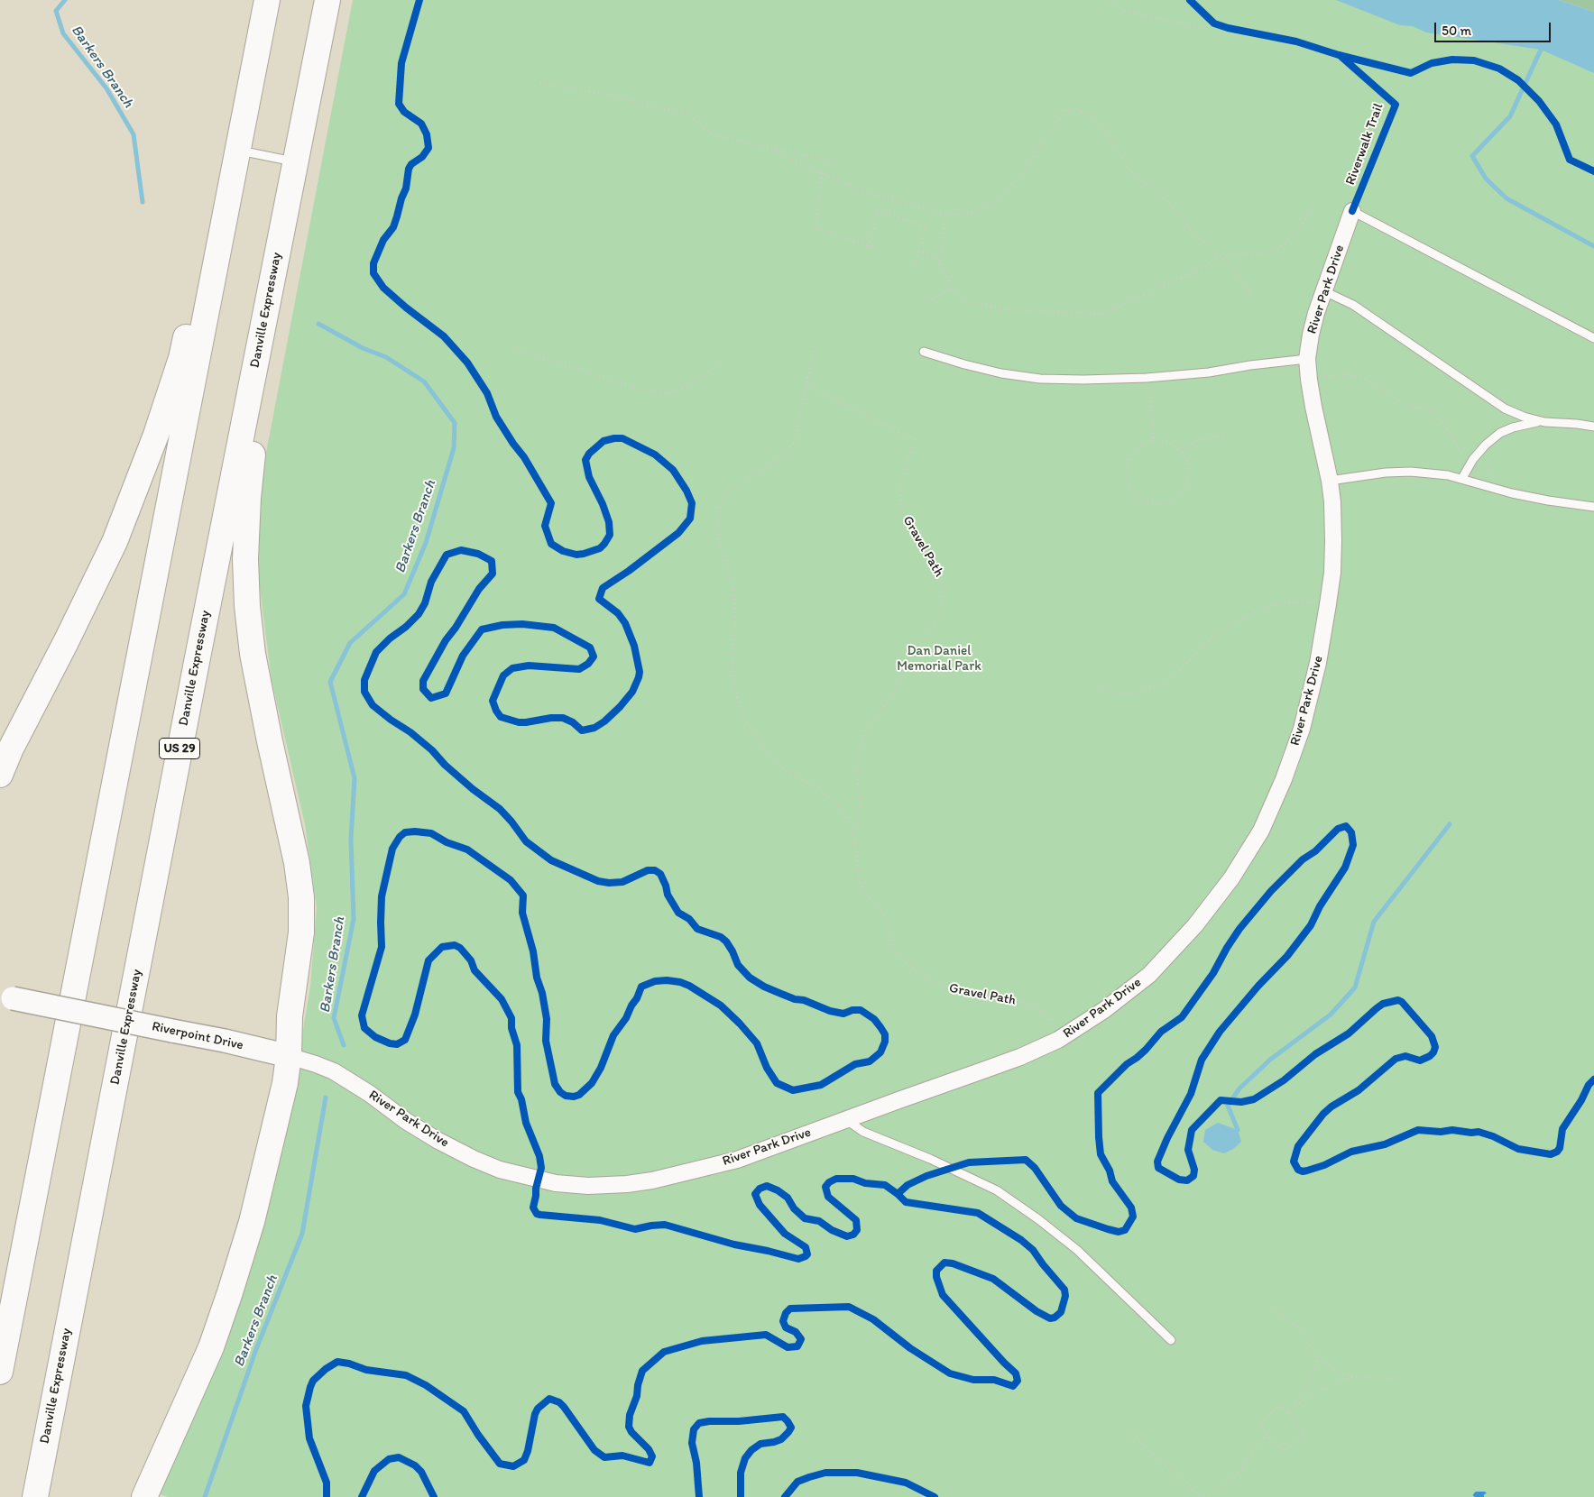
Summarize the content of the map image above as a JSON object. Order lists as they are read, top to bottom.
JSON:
{
  "streets": {
    "highway": ["Danville Expressway", "US 29"],
    "street": ["River Park Drive", "Riverpoint Drive"],
    "path": ["Gravel Path"],
    "cycle path": ["Riverwalk Trail"]
  },
  "crossings": [
    ["River Park Drive", "Gravel Path"],
    ["River Park Drive", "Riverpoint Drive"]
  ],
  "water": ["Barkers Branch"],
  "parks": ["Dan Daniel Memorial Park"],
  "scale_bar": "50 m"
}
